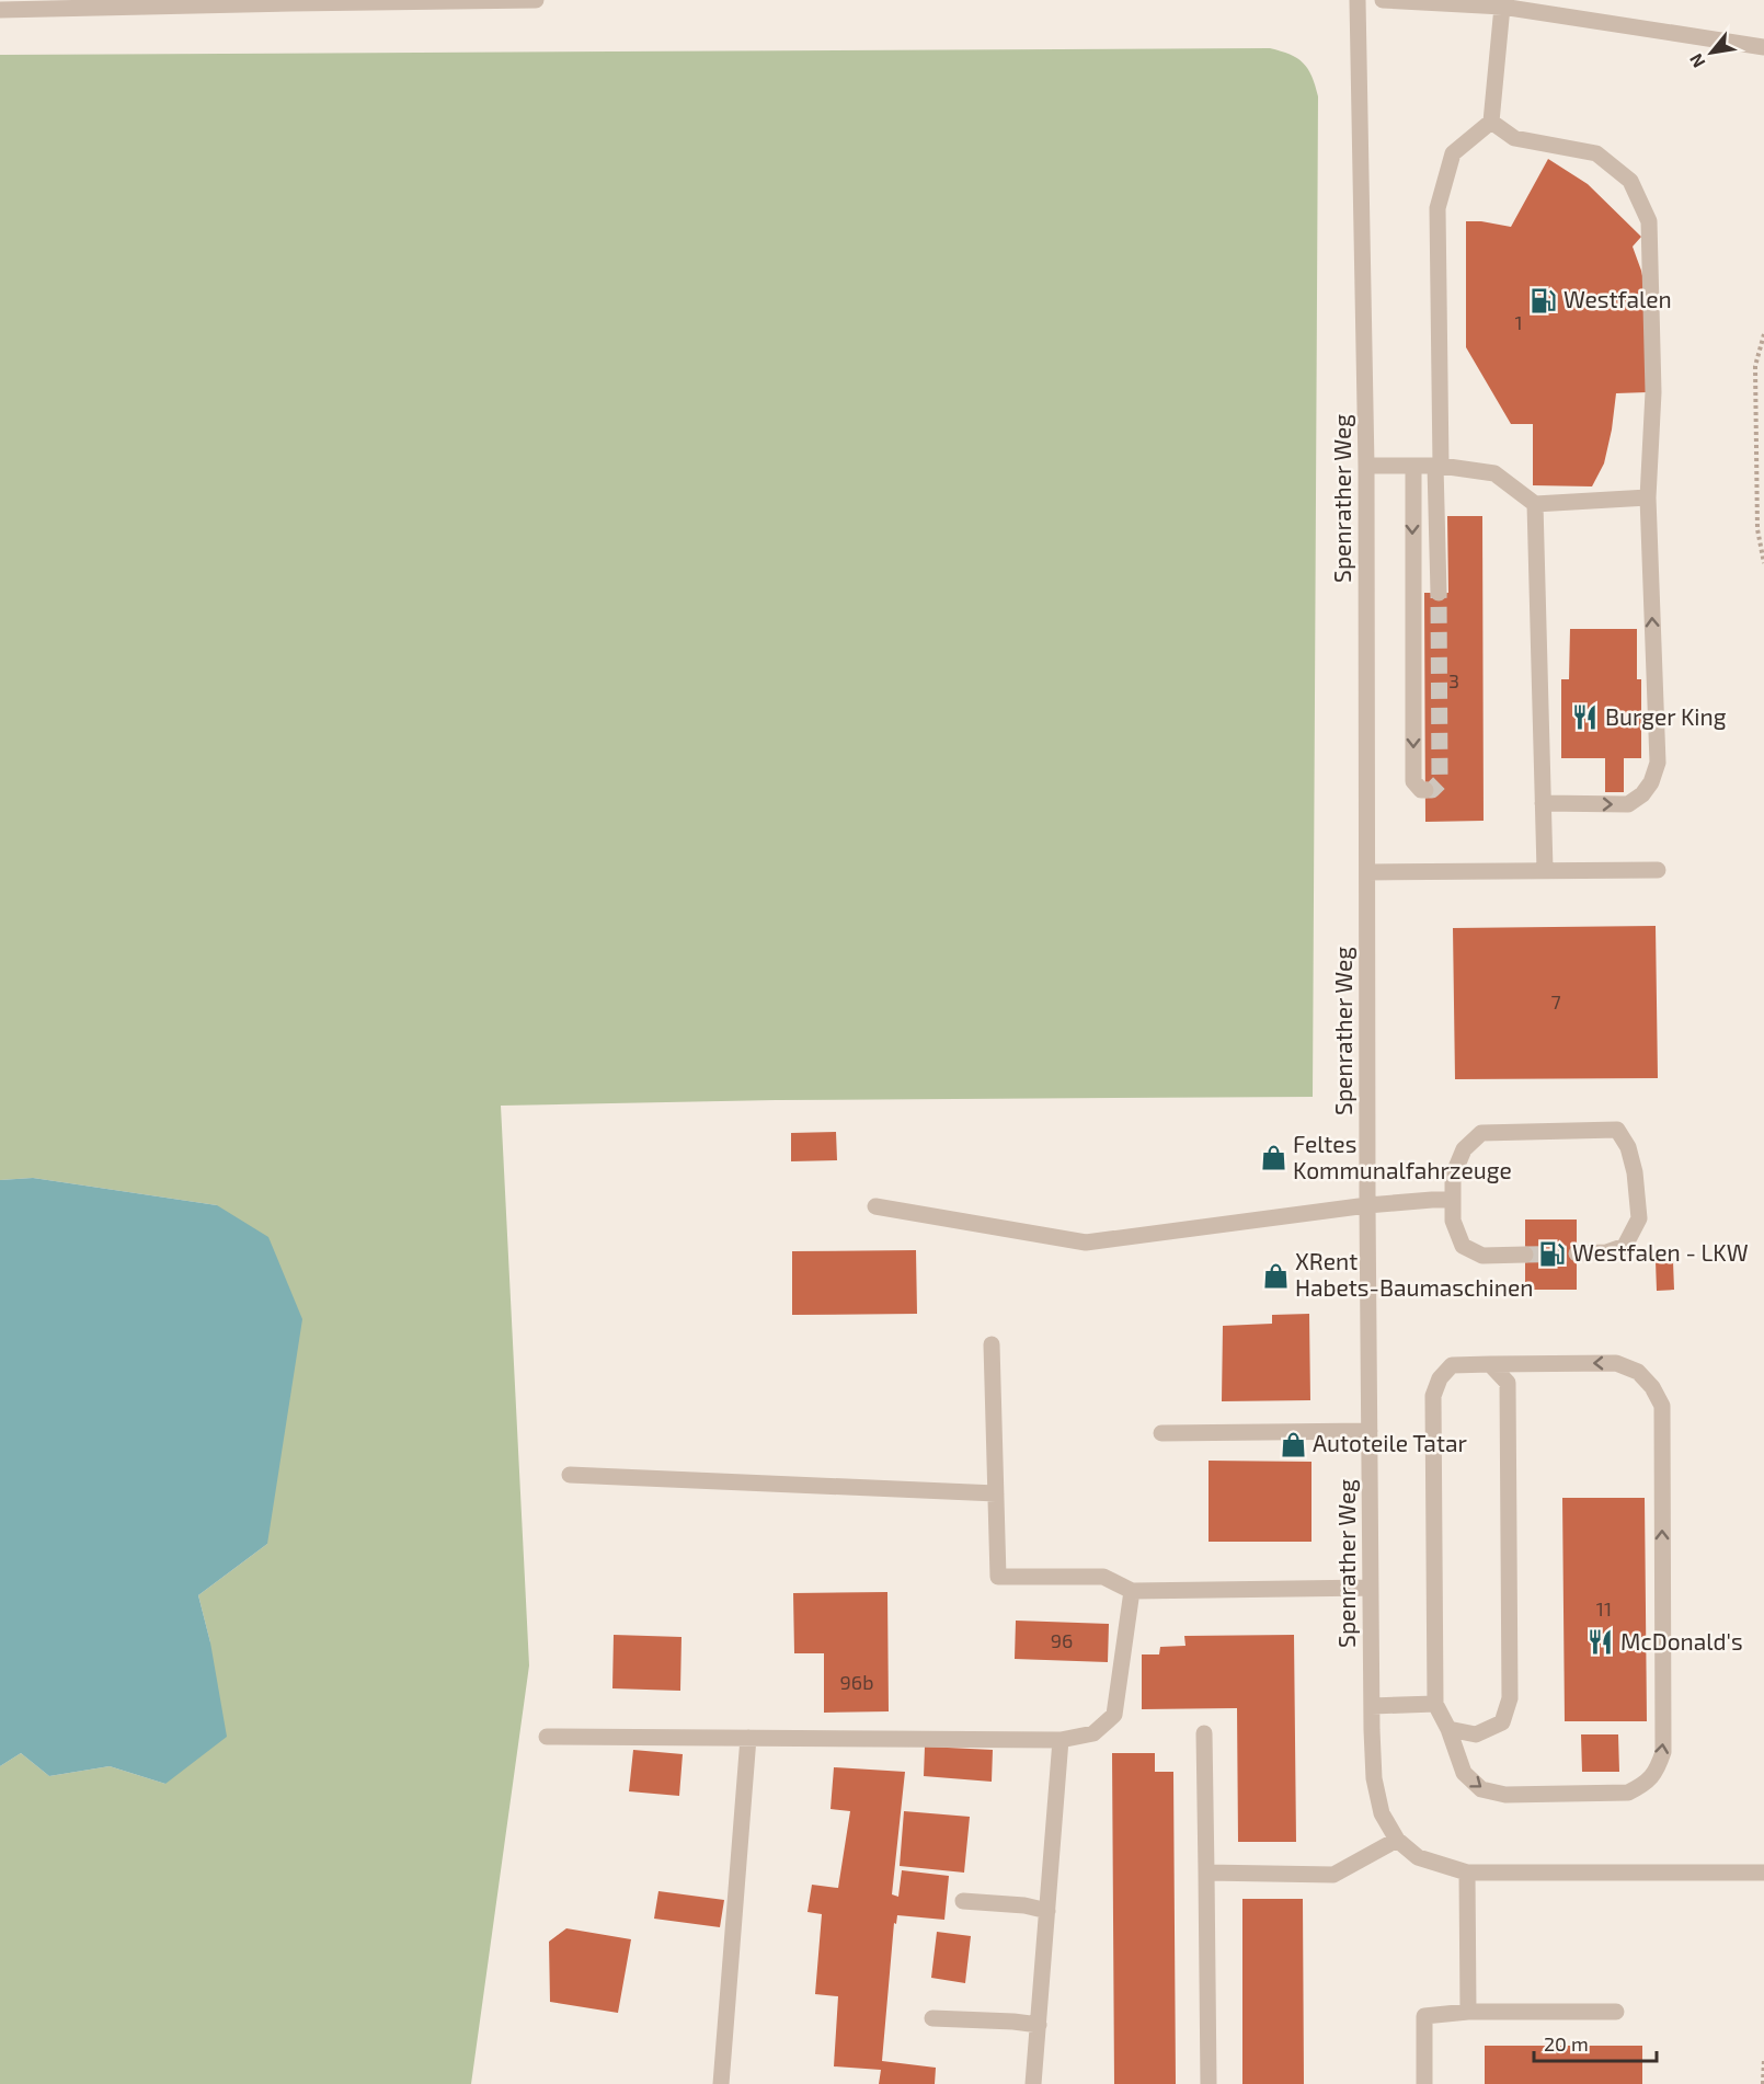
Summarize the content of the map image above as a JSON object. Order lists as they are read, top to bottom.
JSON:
{
  "streets": {
    "street": ["Spenrather Weg"]
  },
  "places": {
    "fuel station": ["Westfalen", "Westfalen - LKW"],
    "restaurant": ["Burger King", "McDonald's"],
    "shop": ["Feltes Kommunalfahrzeuge", "XRent Habets-Baumaschinen", "Autoteile Tatar"]
  },
  "house_numbers": [
    "1",
    "3",
    "7",
    "11",
    "96",
    "96b"
  ],
  "scale_bar": "20 m",
  "north": "bottom left"
}
